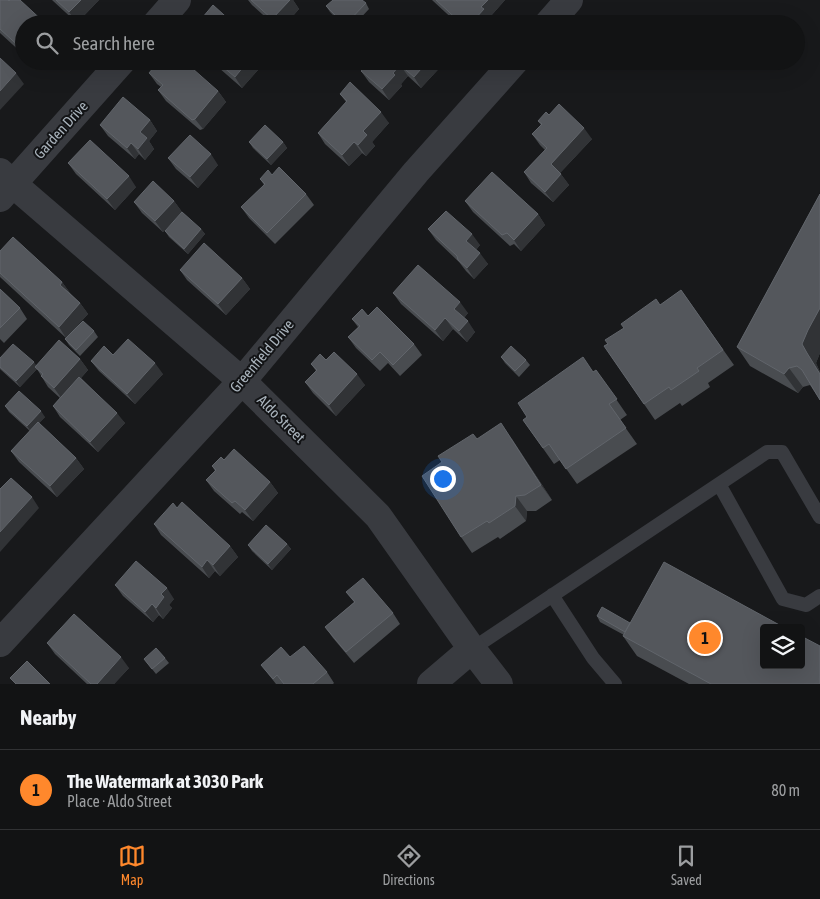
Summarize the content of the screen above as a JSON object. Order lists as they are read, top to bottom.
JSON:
{
  "streets": {
    "street": ["Garden Drive", "Greenfield Drive", "Aldo Street"]
  },
  "crossings": [
    ["Garden Drive", "Aldo Street"],
    ["Greenfield Drive", "Aldo Street"]
  ],
  "page": {
    "search": "Search here",
    "pins": "1",
    "heading": "Nearby",
    "list": [
      {
        "mark": "1",
        "name": "The Watermark at 3030 Park",
        "note": "Place · Aldo Street",
        "value": "80 m"
      }
    ],
    "nav": ["Map", "Directions", "Saved"]
  }
}
